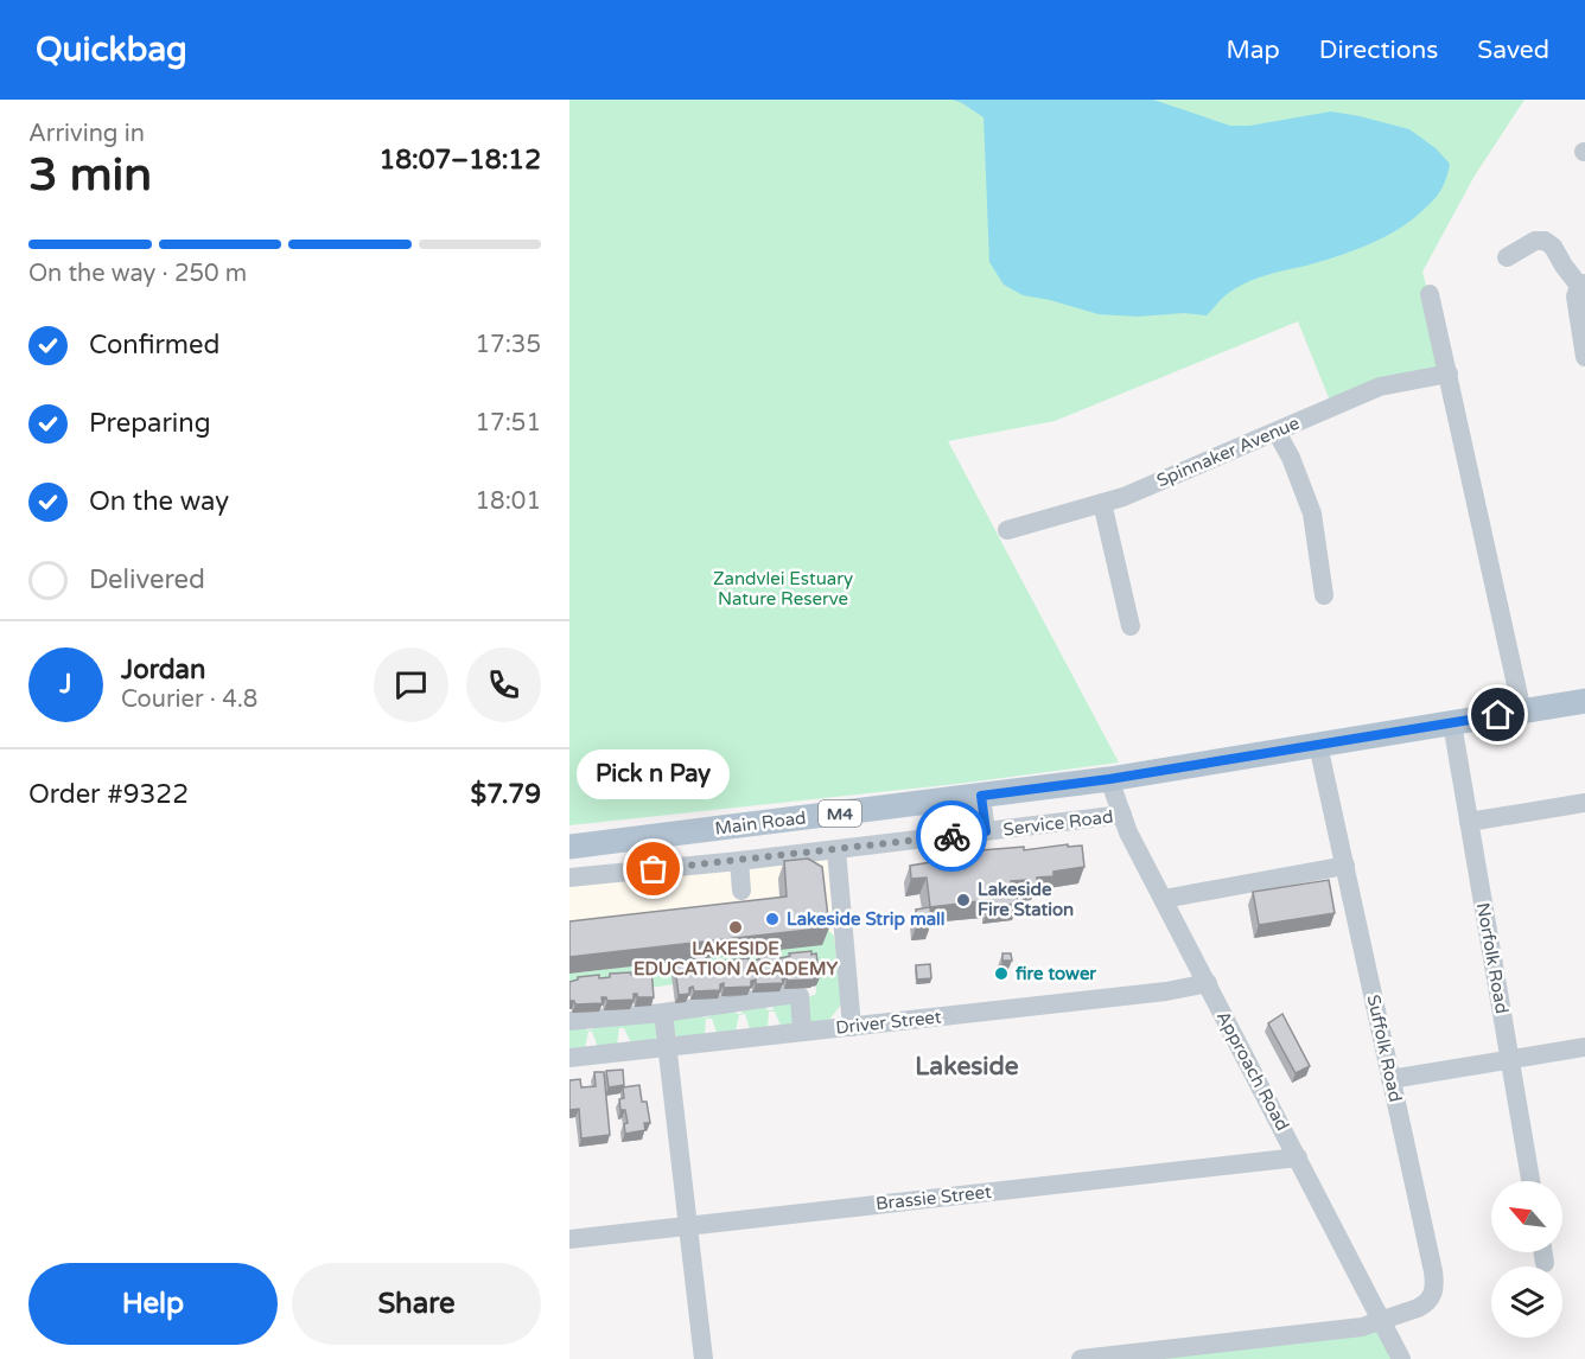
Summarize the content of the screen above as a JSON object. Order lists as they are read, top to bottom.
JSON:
{
  "streets": {
    "main road": ["M4", "Main Road"],
    "street": [
      "Spinnaker Avenue",
      "Service Road",
      "Norfolk Road",
      "Driver Street",
      "Suffolk Road",
      "Approach Road",
      "Brassie Street"
    ]
  },
  "crossings": [
    ["Main Road", "Norfolk Road"],
    ["Main Road", "Suffolk Road"],
    ["Main Road", "Approach Road"],
    ["Service Road", "Approach Road"],
    ["Driver Street", "Approach Road"],
    ["Suffolk Road", "Approach Road"],
    ["Approach Road", "Brassie Street"]
  ],
  "districts": ["Lakeside"],
  "parks": ["Zandvlei Estuary Nature Reserve"],
  "places": [
    "Pick n Pay",
    "Lakeside Fire Station",
    "Lakeside Strip mall",
    "LAKESIDE EDUCATION ACADEMY",
    "fire tower"
  ],
  "north": "top left",
  "page": {
    "header": "Quickbag",
    "nav": ["Map", "Directions", "Saved"],
    "heading": ["3 min", "Arriving in", "18:07–18:12"],
    "panel": [
      "Jordan",
      "Courier · 4.8",
      "Order #9322",
      "$7.79"
    ],
    "bar": "On the way · 250 m",
    "list": [
      ["Confirmed", "17:35"],
      ["Preparing", "17:51"],
      ["On the way", "18:01"],
      "Delivered"
    ],
    "round": "J",
    "bubble": "Pick n Pay",
    "buttons": ["Help", "Share"]
  }
}
